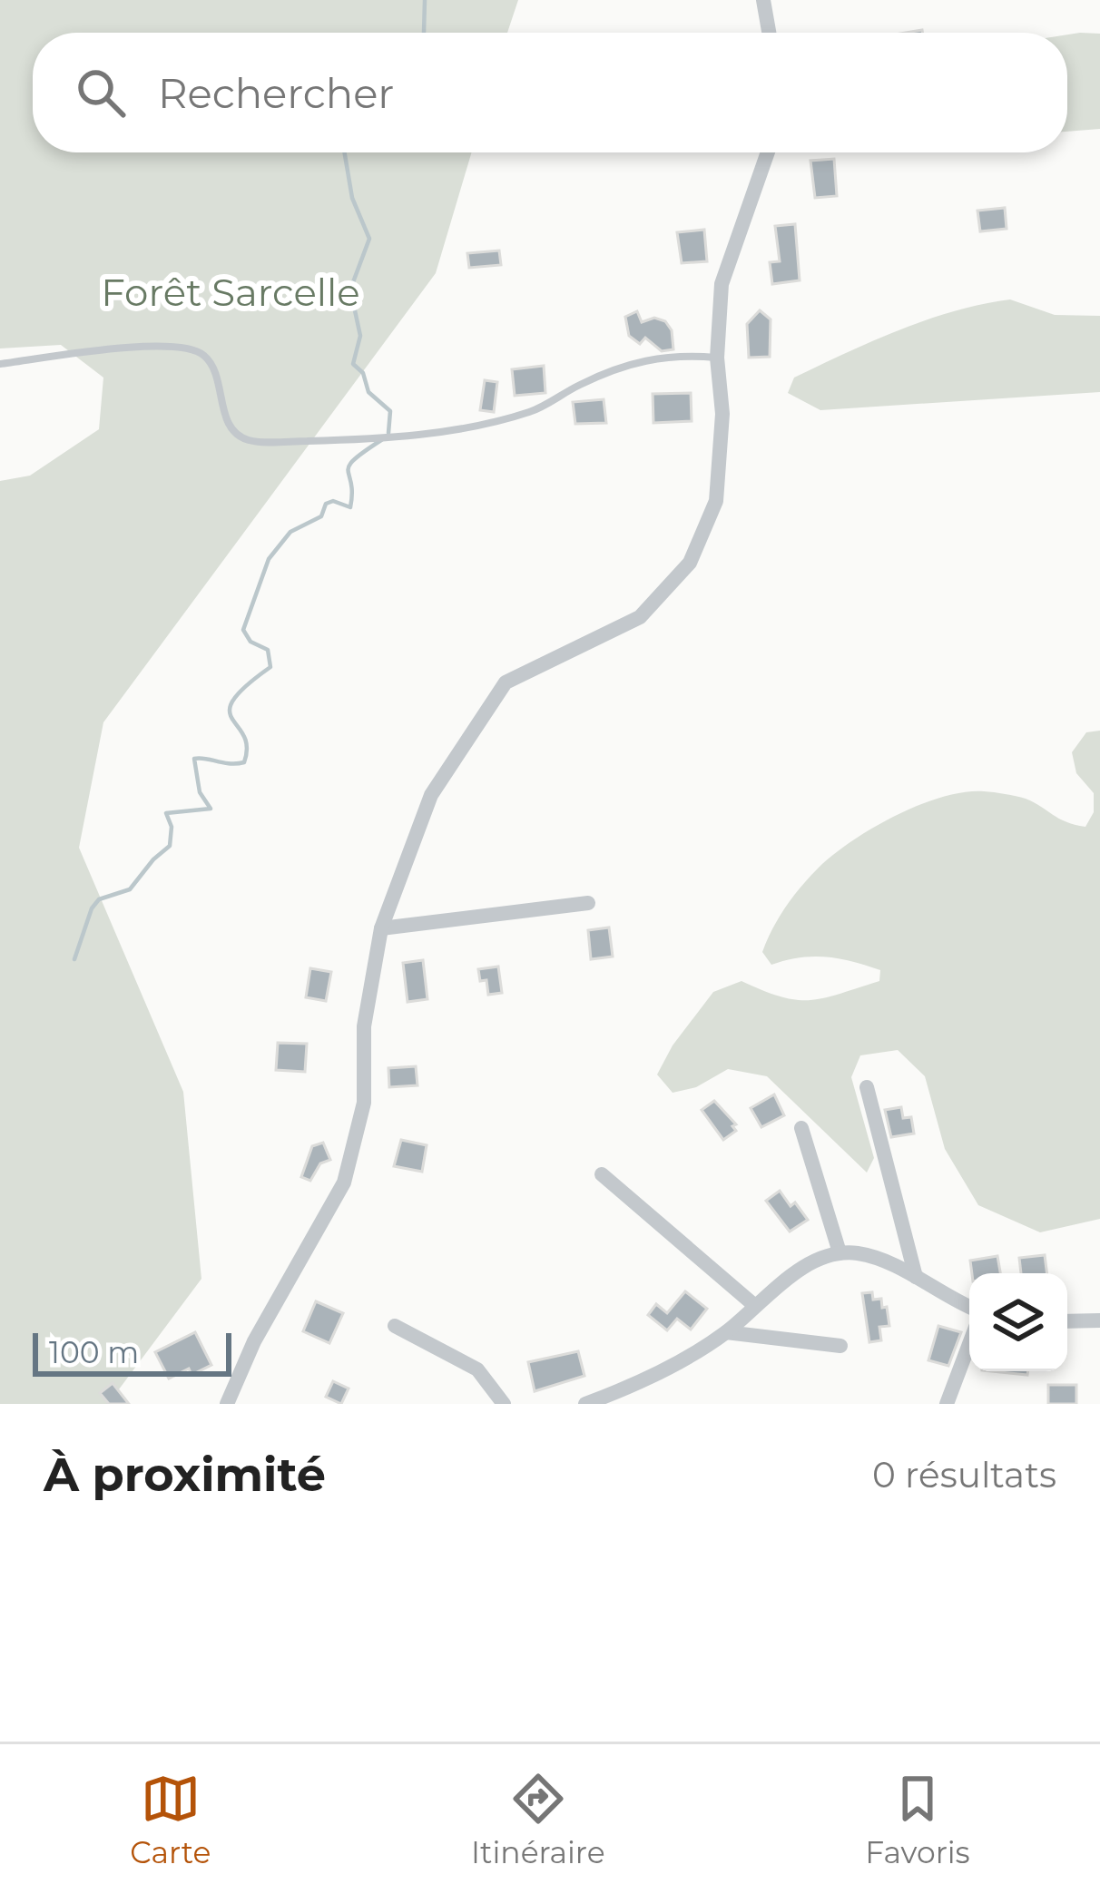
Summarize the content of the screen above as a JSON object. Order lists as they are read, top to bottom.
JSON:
{
  "parks": ["Forêt Sarcelle"],
  "scale_bar": "100 m",
  "page": {
    "search": "Rechercher",
    "scale": "100 m",
    "heading": ["À proximité", "0 résultats"],
    "nav": ["Carte", "Itinéraire", "Favoris"]
  }
}
